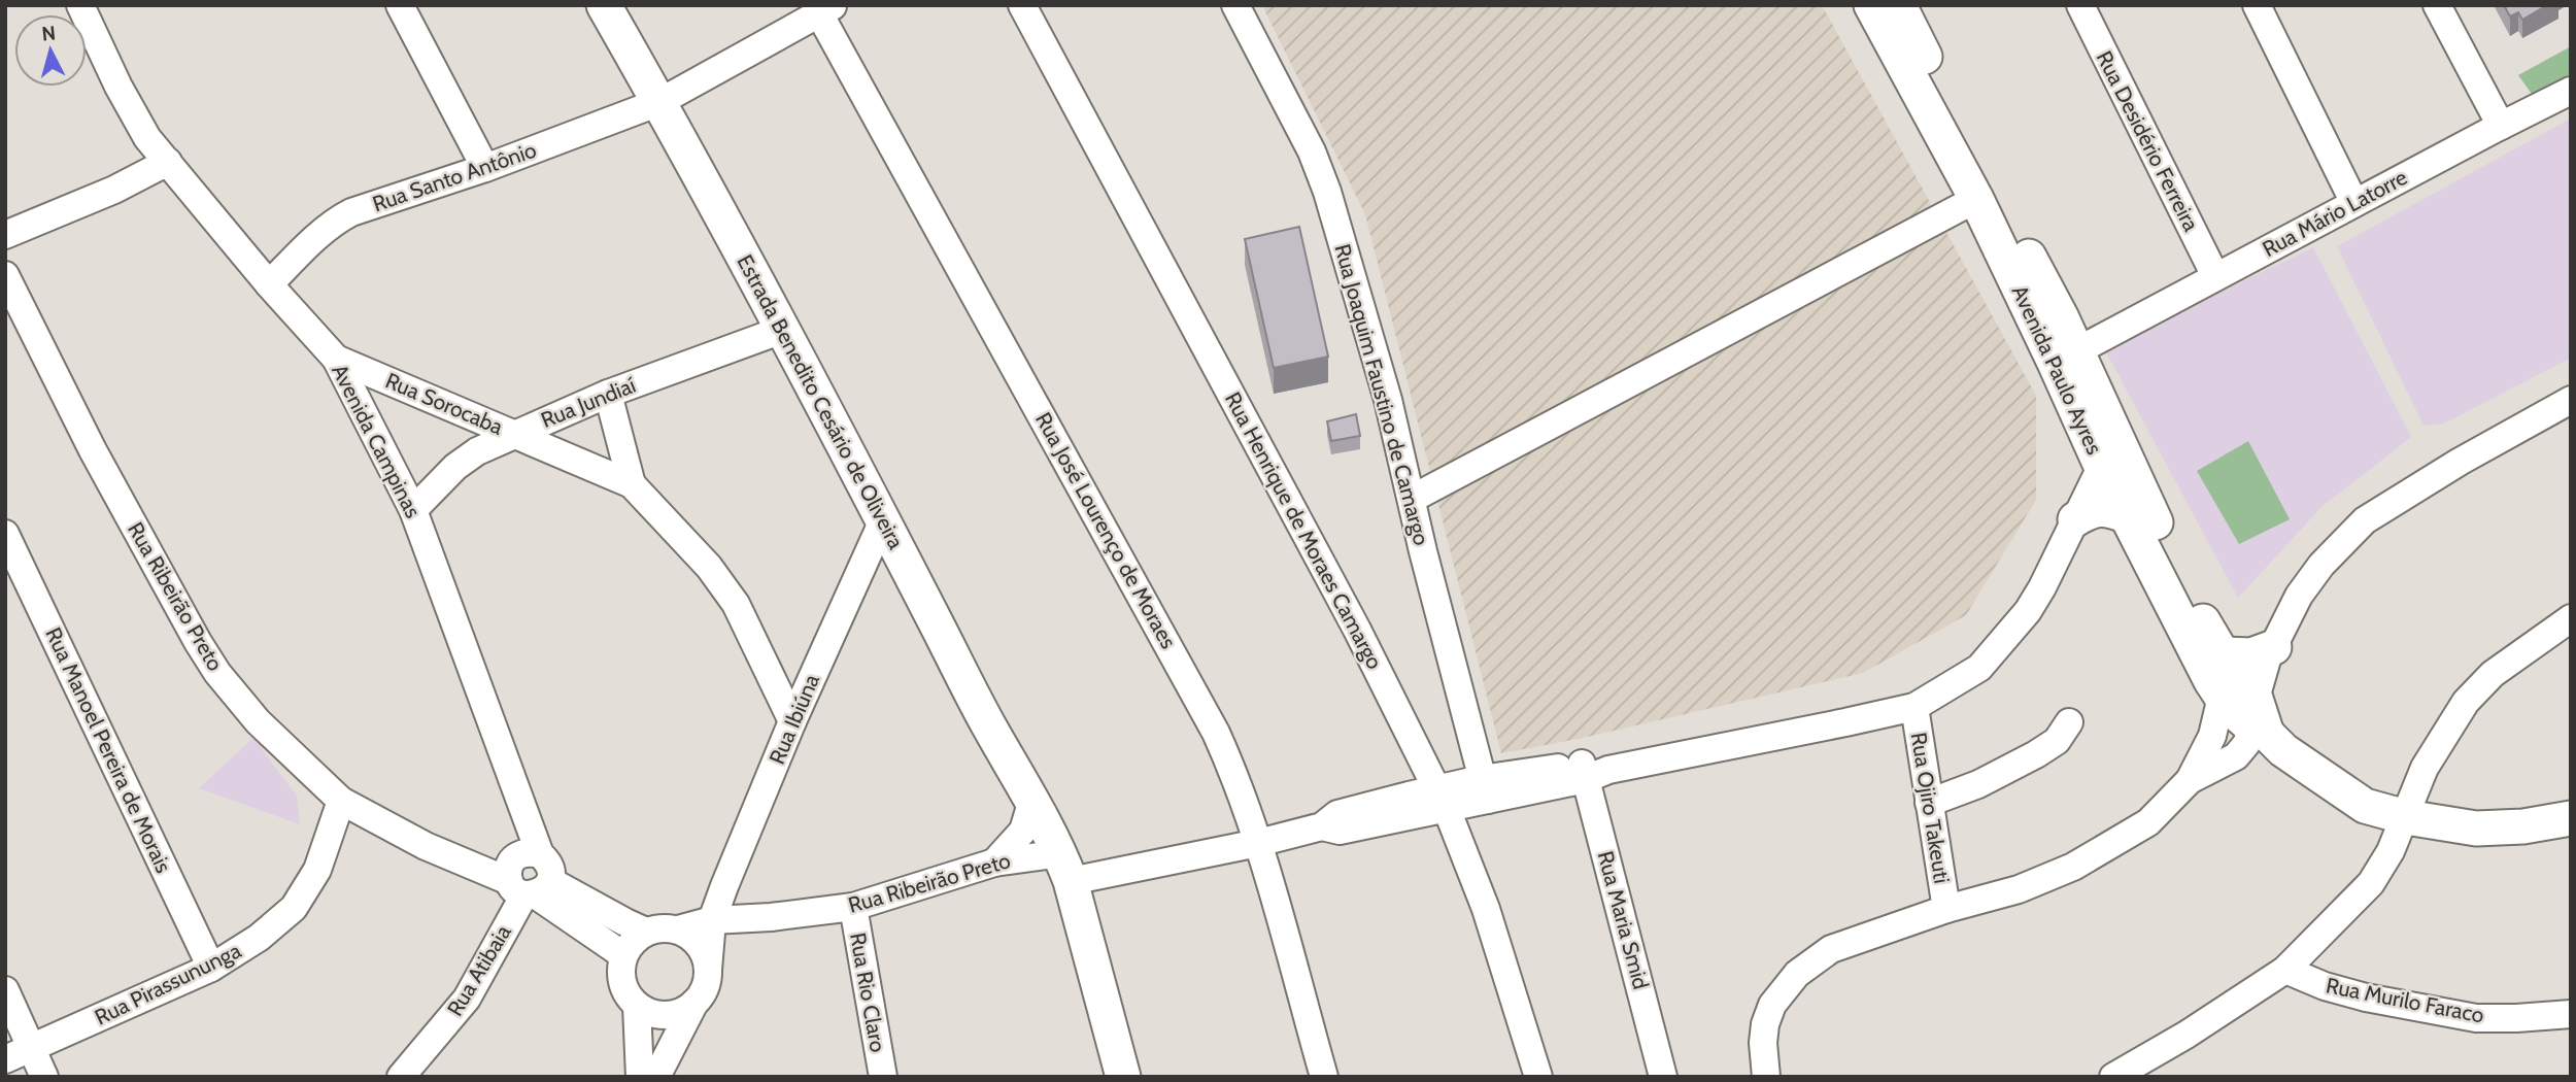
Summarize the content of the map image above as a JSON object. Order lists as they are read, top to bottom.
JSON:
{
  "streets": {
    "main road": ["Avenida Paulo Ayres", "Estrada Benedito Cesário de Oliveira"],
    "street": [
      "Rua Desidério Ferreira",
      "Rua Santo Antônio",
      "Rua Mário Latorre",
      "Rua Joaquim Faustino de Camargo",
      "Rua Jundiaí",
      "Rua Sorocaba",
      "Avenida Campinas",
      "Rua José Lourenço de Moraes",
      "Rua Henrique de Moraes Camargo",
      "Rua Ribeirão Preto",
      "Rua Ibiúna",
      "Rua Manoel Pereira de Morais",
      "Rua Ojiro Takeuti",
      "Rua Maria Smid",
      "Rua Atibaia",
      "Rua Pirassununga",
      "Rua Rio Claro",
      "Rua Murilo Faraco"
    ]
  },
  "crossings": [
    ["Rua Desidério Ferreira", "Rua Mário Latorre"],
    ["Rua Santo Antônio", "Estrada Benedito Cesário de Oliveira"],
    ["Rua Santo Antônio", "Avenida Campinas"],
    ["Rua Santo Antônio", "Rua José Lourenço de Moraes"],
    ["Rua Mário Latorre", "Avenida Paulo Ayres"],
    ["Avenida Paulo Ayres", "Rua Ribeirão Preto"],
    ["Rua Joaquim Faustino de Camargo", "Rua Ribeirão Preto"],
    ["Estrada Benedito Cesário de Oliveira", "Rua Jundiaí"],
    ["Estrada Benedito Cesário de Oliveira", "Rua Ribeirão Preto"],
    ["Estrada Benedito Cesário de Oliveira", "Rua Ibiúna"],
    ["Rua Jundiaí", "Rua Sorocaba"],
    ["Rua Jundiaí", "Avenida Campinas"],
    ["Rua Sorocaba", "Avenida Campinas"],
    ["Rua Sorocaba", "Rua Ibiúna"],
    ["Avenida Campinas", "Rua Ribeirão Preto"],
    ["Avenida Campinas", "Rua Atibaia"],
    ["Rua José Lourenço de Moraes", "Rua Ribeirão Preto"],
    ["Rua Henrique de Moraes Camargo", "Rua Ribeirão Preto"],
    ["Rua Ribeirão Preto", "Rua Ibiúna"],
    ["Rua Ribeirão Preto", "Rua Ojiro Takeuti"],
    ["Rua Ribeirão Preto", "Rua Maria Smid"],
    ["Rua Ribeirão Preto", "Rua Atibaia"],
    ["Rua Ribeirão Preto", "Rua Pirassununga"],
    ["Rua Ribeirão Preto", "Rua Rio Claro"],
    ["Rua Manoel Pereira de Morais", "Rua Pirassununga"]
  ],
  "north": "top"
}
